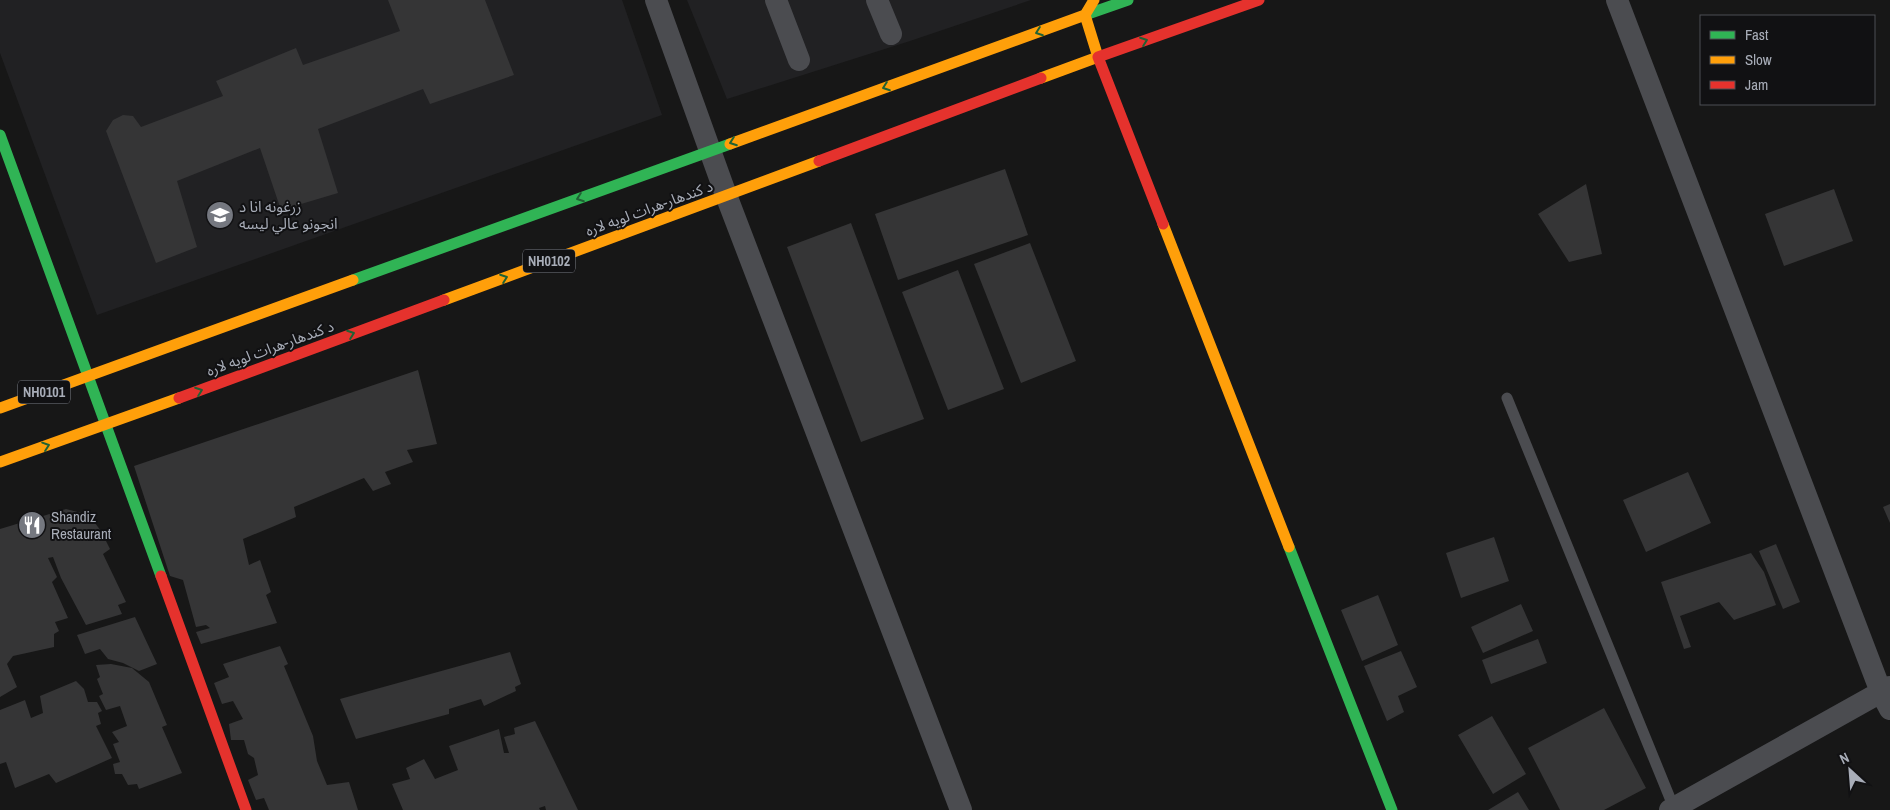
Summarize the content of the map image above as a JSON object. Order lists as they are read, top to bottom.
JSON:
{
  "streets": {
    "main road": ["د کندهار-هرات لويه لاره", "NH0102", "NH0101"]
  },
  "places": {
    "school or university": ["زرغونه انا د انجونو عالي لیسه"],
    "restaurant": ["Shandiz Restaurant"]
  },
  "legend": ["Fast", "Slow", "Jam"],
  "north": "top left"
}
